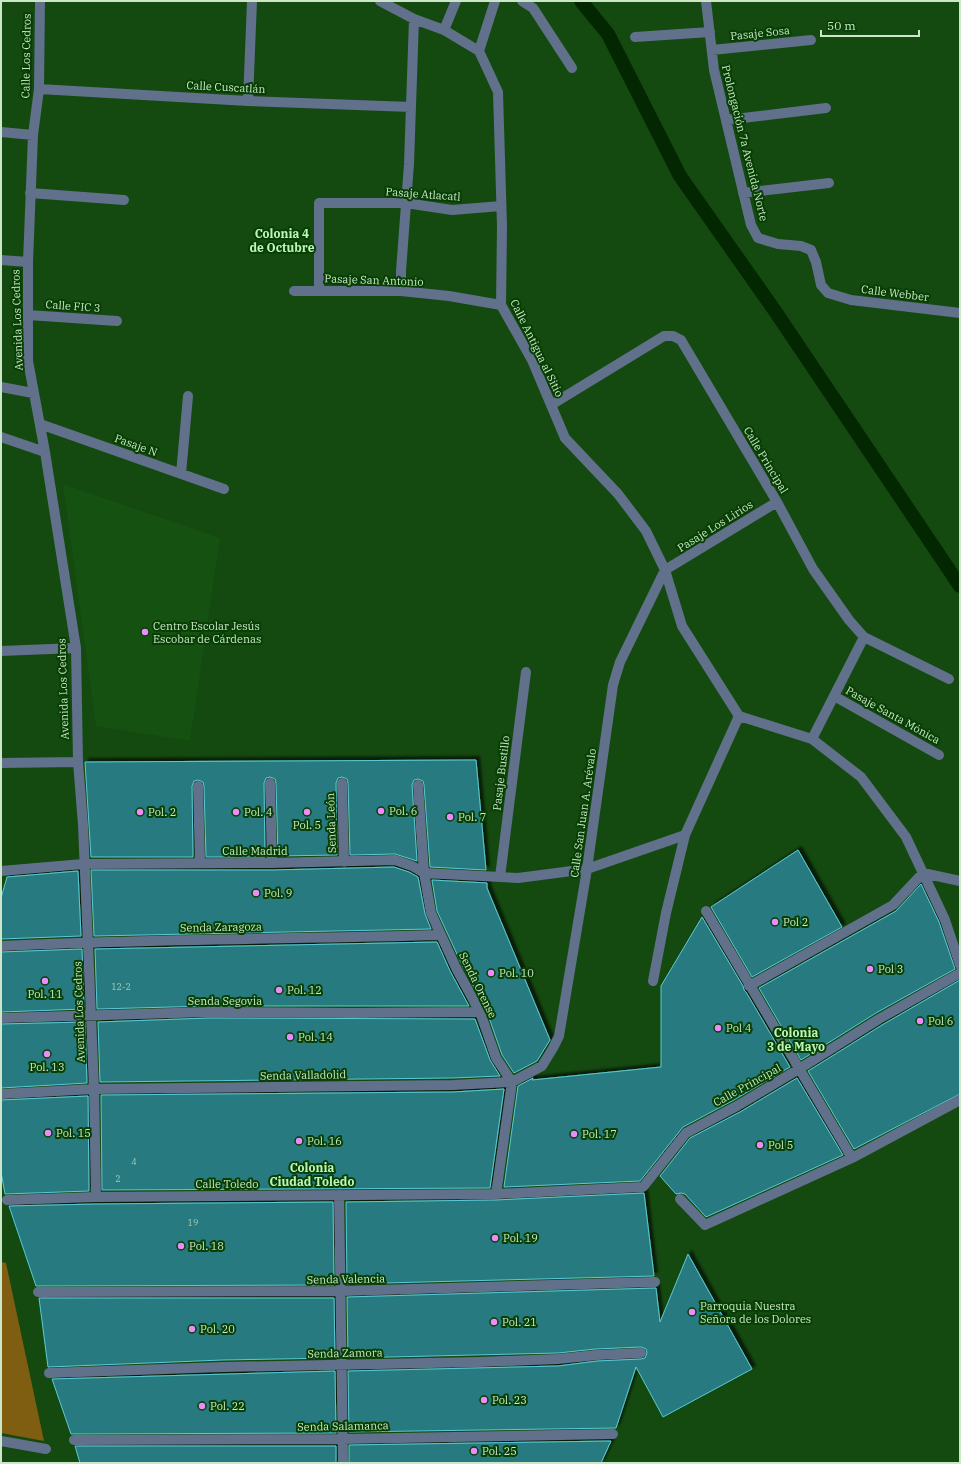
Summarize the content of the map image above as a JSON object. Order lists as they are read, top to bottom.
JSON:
{
  "streets": {
    "street": [
      "Pasaje Sosa",
      "Calle Los Cedros",
      "Calle Cuscatlán",
      "Prolongación 7a Avenida Norte",
      "Pasaje Atlacatl",
      "Pasaje San Antonio",
      "Calle Webber",
      "Calle FIC 3",
      "Avenida Los Cedros",
      "Calle Antigua al Sitio",
      "Pasaje N",
      "Calle Principal",
      "Pasaje Los Lirios",
      "Pasaje Santa Mónica",
      "Pasaje Bustillo",
      "Calle San Juan A. Arévalo",
      "Senda León",
      "Calle Madrid",
      "Senda Zaragoza",
      "Senda Orense",
      "Senda Segovia",
      "Senda Valladolid",
      "Calle Toledo",
      "Senda Valencia",
      "Senda Zamora",
      "Senda Salamanca"
    ]
  },
  "crossings": [
    ["Pasaje Sosa", "Prolongación 7a Avenida Norte"],
    ["Calle Los Cedros", "Calle Cuscatlán"],
    ["Calle Los Cedros", "Avenida Los Cedros"],
    ["Prolongación 7a Avenida Norte", "Calle Webber"],
    ["Pasaje Atlacatl", "Pasaje San Antonio"],
    ["Pasaje Atlacatl", "Calle Antigua al Sitio"],
    ["Pasaje San Antonio", "Calle Antigua al Sitio"],
    ["Calle FIC 3", "Avenida Los Cedros"],
    ["Avenida Los Cedros", "Pasaje N"],
    ["Avenida Los Cedros", "Calle Madrid"],
    ["Avenida Los Cedros", "Senda Zaragoza"],
    ["Avenida Los Cedros", "Senda Segovia"],
    ["Avenida Los Cedros", "Senda Valladolid"],
    ["Avenida Los Cedros", "Calle Toledo"],
    ["Calle Antigua al Sitio", "Calle Principal"],
    ["Calle Antigua al Sitio", "Pasaje Los Lirios"],
    ["Calle Antigua al Sitio", "Calle San Juan A. Arévalo"],
    ["Calle Principal", "Pasaje Los Lirios"],
    ["Calle Principal", "Calle Toledo"],
    ["Pasaje Los Lirios", "Calle San Juan A. Arévalo"],
    ["Calle San Juan A. Arévalo", "Senda Orense"],
    ["Calle San Juan A. Arévalo", "Senda Valladolid"],
    ["Senda León", "Calle Madrid"],
    ["Calle Madrid", "Senda Orense"],
    ["Senda Zaragoza", "Senda Orense"],
    ["Senda Orense", "Senda Segovia"],
    ["Senda Orense", "Senda Valladolid"]
  ],
  "districts": ["Colonia 4 de Octubre", "Colonia 3 de Mayo", "Colonia Ciudad Toledo"],
  "places": [
    "Centro Escolar Jesús Escobar de Cárdenas",
    "Pol. 6",
    "Pol. 2",
    "Pol. 4",
    "Pol. 5",
    "Pol. 7",
    "Pol. 9",
    "Pol 2",
    "Pol 3",
    "Pol. 10",
    "Pol. 11",
    "Pol. 12",
    "Pol 6",
    "Pol 4",
    "Pol. 14",
    "Pol. 13",
    "Pol. 15",
    "Pol. 17",
    "Pol. 16",
    "Pol 5",
    "Pol. 19",
    "Pol. 18",
    "Parroquia Nuestra Señora de los Dolores",
    "Pol. 21",
    "Pol. 20",
    "Pol. 23",
    "Pol. 22",
    "Pol. 25"
  ],
  "house_numbers": [
    "12-2",
    "4",
    "2",
    "19"
  ],
  "scale_bar": "50 m"
}
